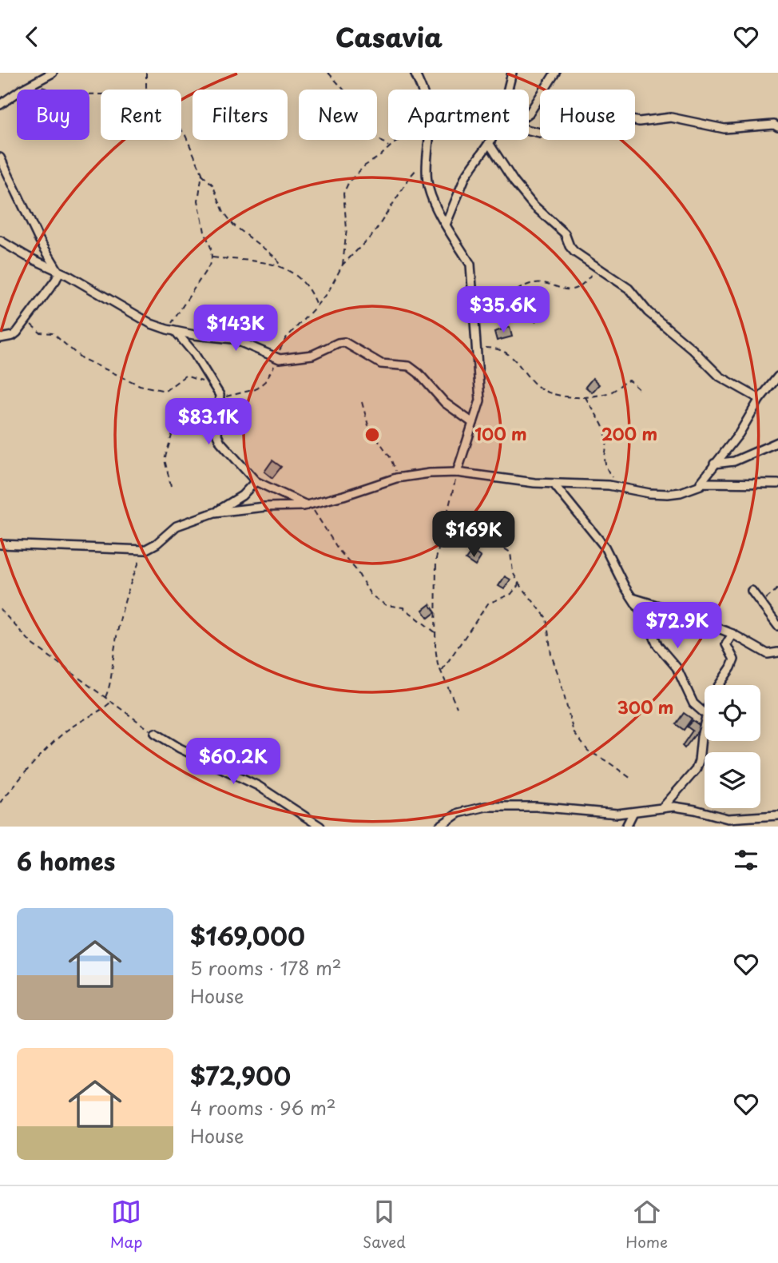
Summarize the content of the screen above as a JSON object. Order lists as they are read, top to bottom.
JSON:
{
  "page": {
    "header": "Casavia",
    "chip": [
      "Buy",
      "Rent",
      "Filters",
      "New",
      "Apartment",
      "House"
    ],
    "price": [
      "$35.6K",
      "$143K",
      "$83.1K",
      "$169K",
      "$72.9K",
      "$60.2K"
    ],
    "heading": "6 homes",
    "list": [
      {
        "name": "$169,000",
        "note": "5 rooms · 178 m² · House"
      },
      {
        "name": "$72,900",
        "note": "4 rooms · 96 m² · House"
      }
    ],
    "tabs": ["Map", "Saved", "Home"]
  },
  "rings": ["100 m", "200 m", "300 m"]
}
